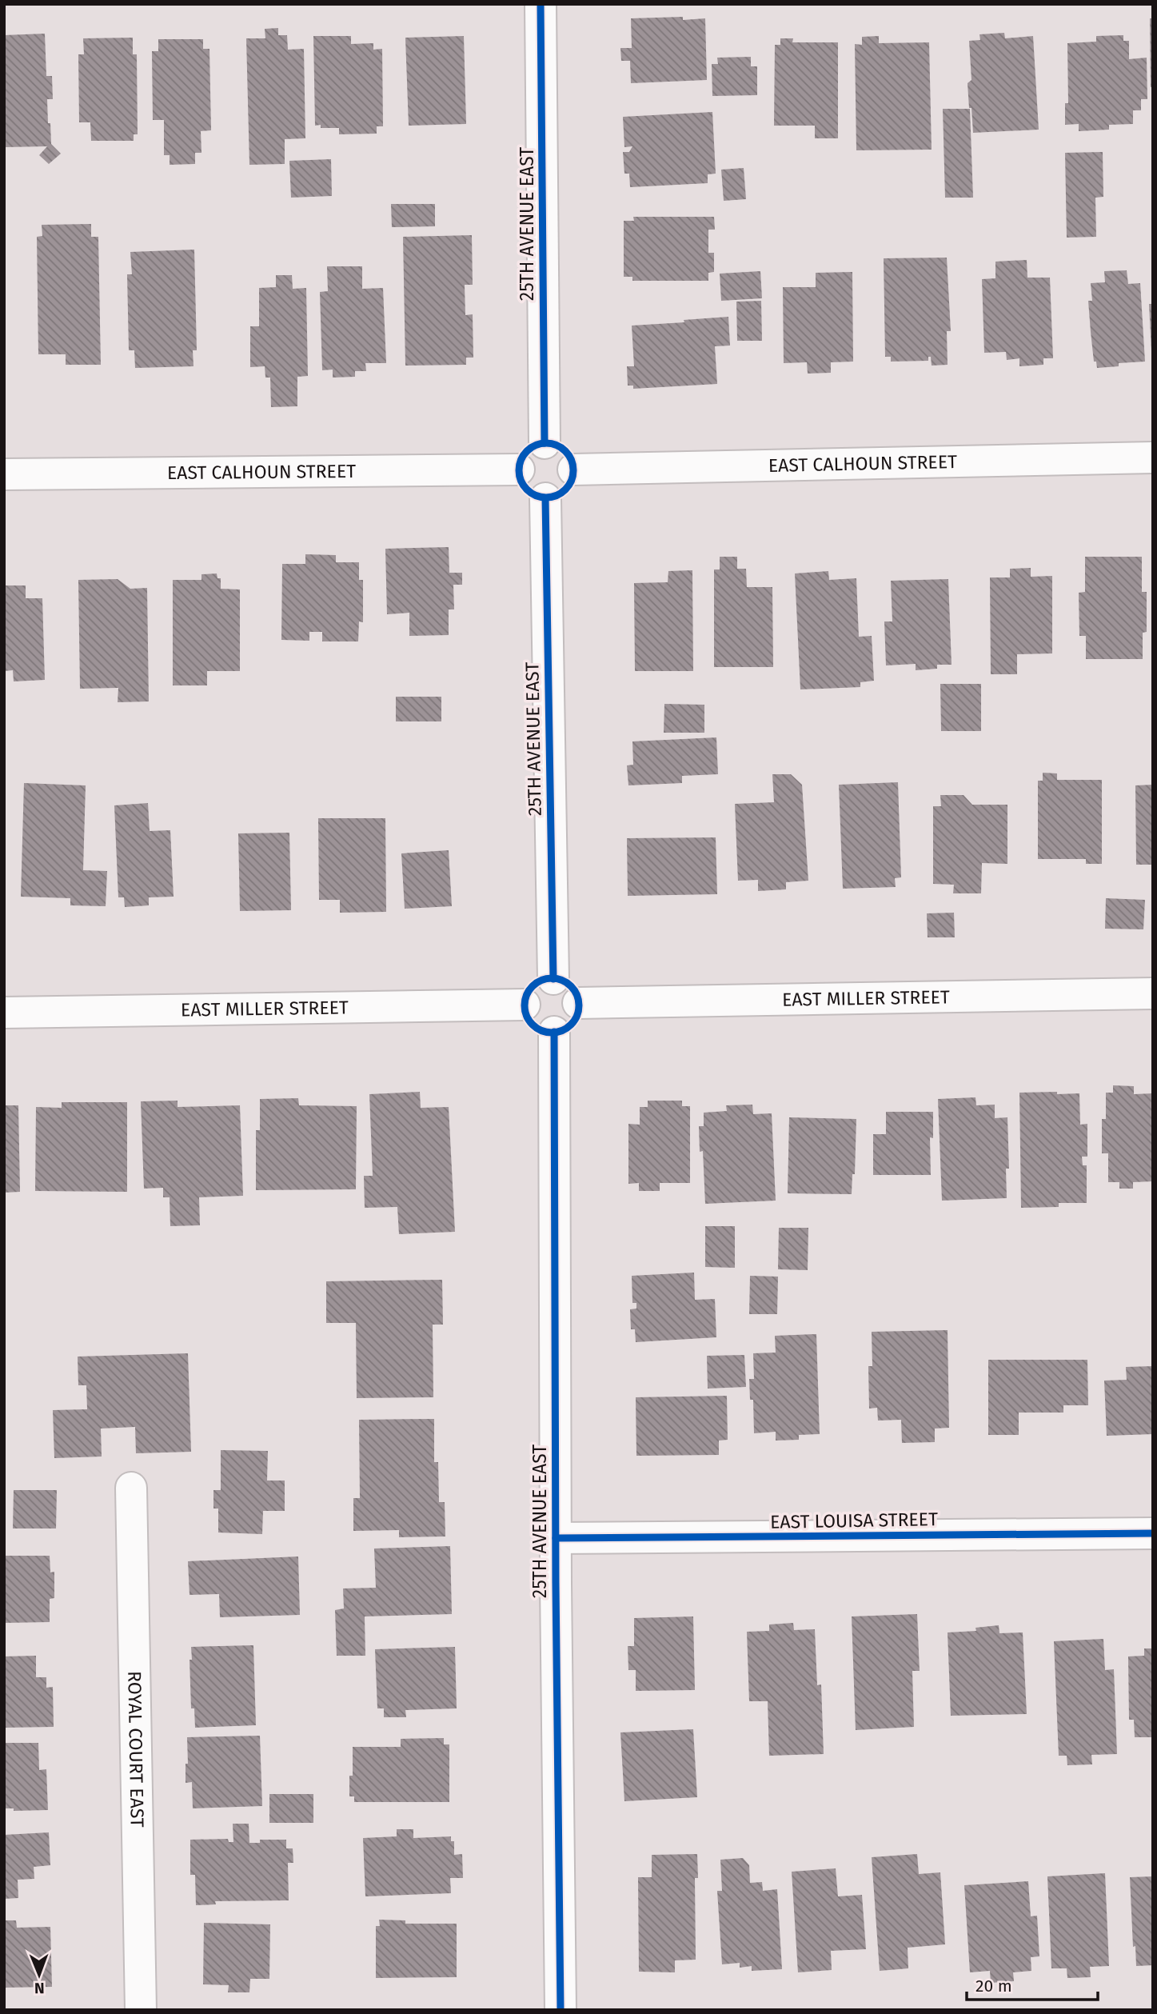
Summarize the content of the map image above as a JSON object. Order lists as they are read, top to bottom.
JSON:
{
  "streets": {
    "street": [
      "25TH AVENUE EAST",
      "EAST CALHOUN STREET",
      "EAST MILLER STREET",
      "EAST LOUISA STREET",
      "ROYAL COURT EAST"
    ]
  },
  "crossings": [
    ["25TH AVENUE EAST", "EAST CALHOUN STREET"],
    ["25TH AVENUE EAST", "EAST MILLER STREET"],
    ["25TH AVENUE EAST", "EAST LOUISA STREET"]
  ],
  "scale_bar": "20 m",
  "north": "bottom"
}
